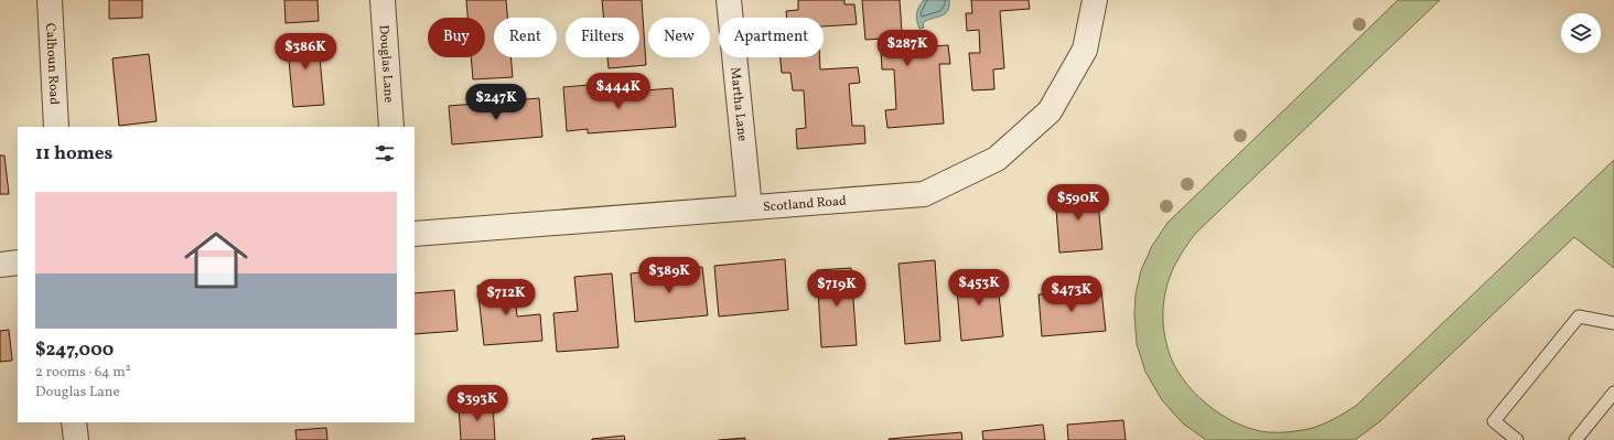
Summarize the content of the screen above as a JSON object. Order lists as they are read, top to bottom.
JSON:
{
  "streets": {
    "street": [
      "Calhoun Road",
      "Douglas Lane",
      "Martha Lane",
      "Scotland Road"
    ]
  },
  "crossings": [
    ["Martha Lane", "Scotland Road"]
  ],
  "page": {
    "chip": [
      "Buy",
      "Rent",
      "Filters",
      "New",
      "Apartment"
    ],
    "price": [
      "$287K",
      "$386K",
      "$444K",
      "$247K",
      "$590K",
      "$389K",
      "$453K",
      "$719K",
      "$473K",
      "$712K",
      "$393K"
    ],
    "heading": "11 homes",
    "list": [
      {
        "name": "$247,000",
        "note": "2 rooms · 64 m² · Douglas Lane"
      }
    ]
  }
}
